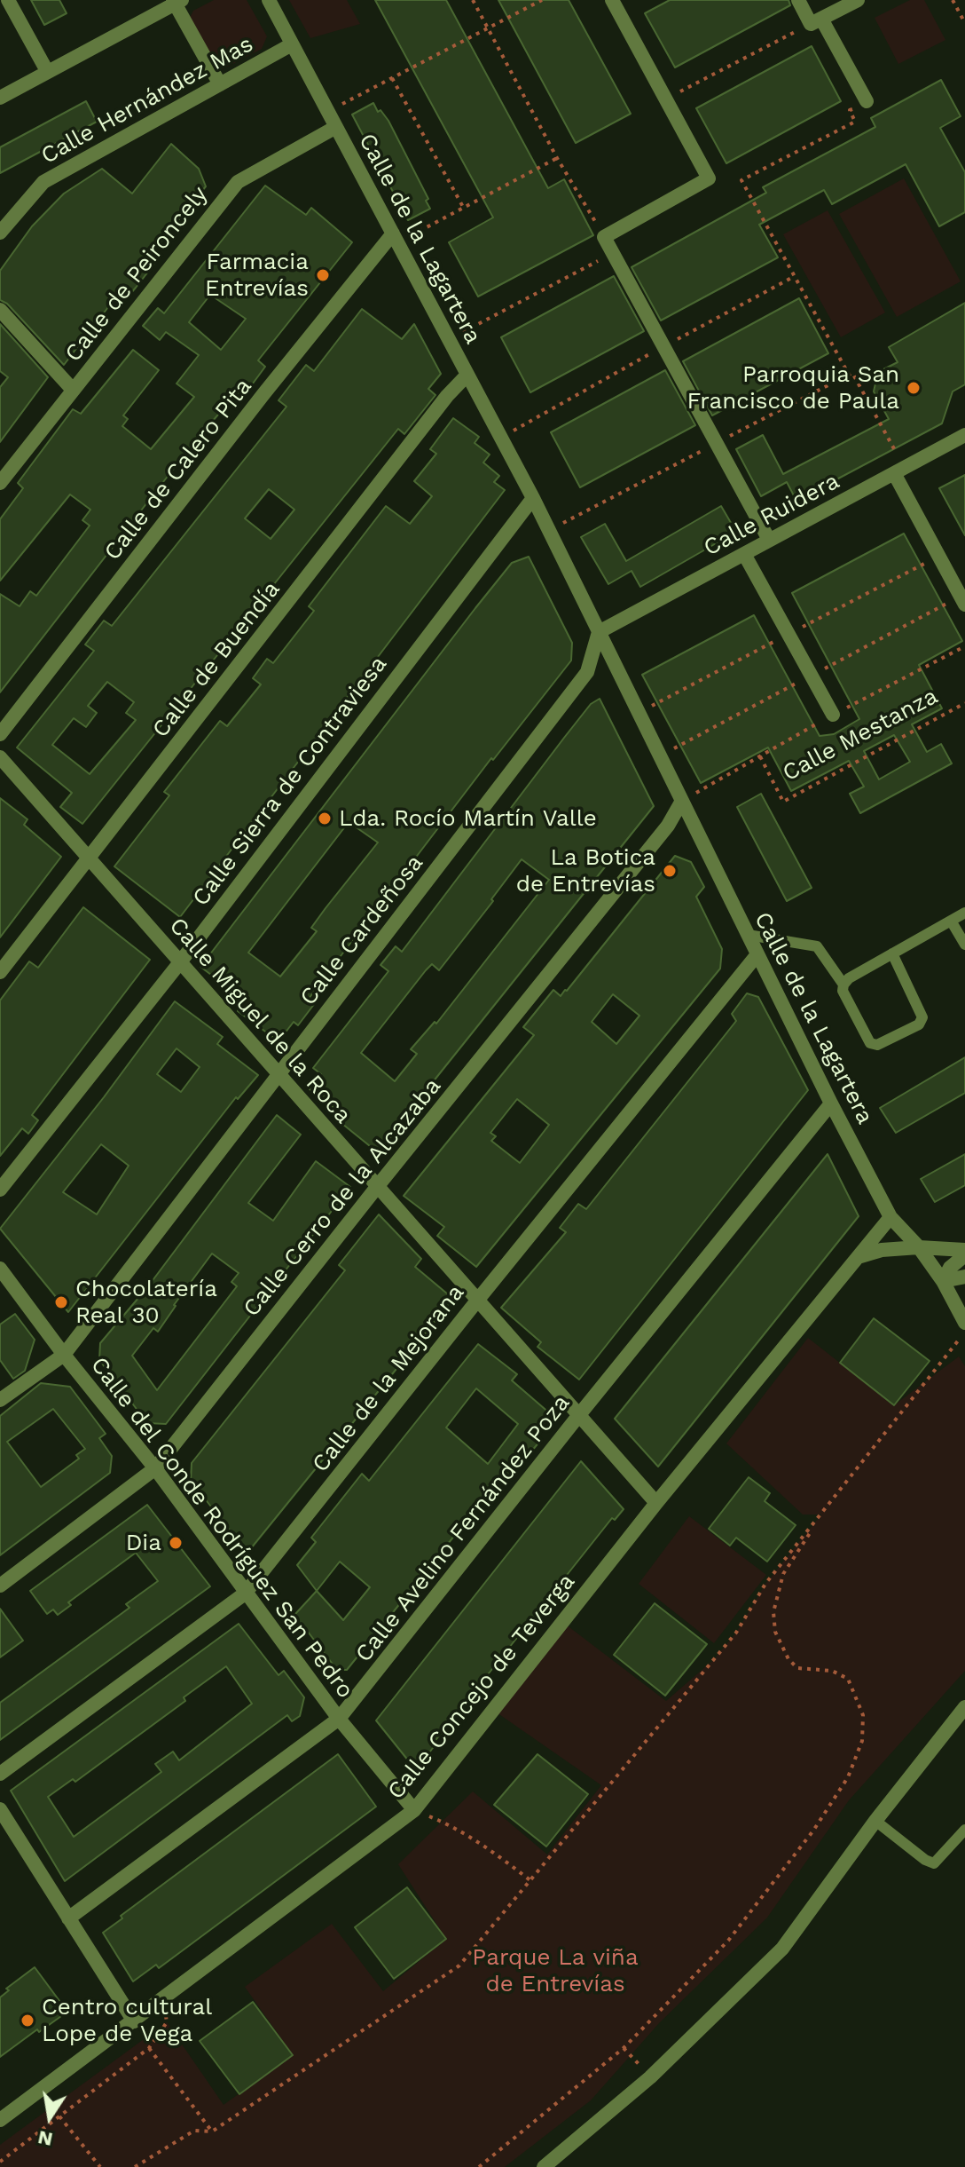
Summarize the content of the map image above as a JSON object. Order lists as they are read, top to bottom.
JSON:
{
  "streets": {
    "street": [
      "Calle Hernández Mas",
      "Calle de la Lagartera",
      "Calle de Peironcely",
      "Calle de Calero Pita",
      "Calle Ruidera",
      "Calle de Buendía",
      "Calle Sierra de Contraviesa",
      "Calle Cardeñosa",
      "Calle Miguel de la Roca",
      "Calle Cerro de la Alcazaba",
      "Calle de la Mejorana",
      "Calle del Conde Rodríguez San Pedro",
      "Calle Avelino Fernández Poza",
      "Calle Concejo de Teverga"
    ],
    "path": ["Calle Mestanza"]
  },
  "crossings": [
    ["Calle Hernández Mas", "Calle de la Lagartera"],
    ["Calle de la Lagartera", "Calle de Peironcely"],
    ["Calle de la Lagartera", "Calle de Calero Pita"],
    ["Calle de la Lagartera", "Calle Ruidera"],
    ["Calle de la Lagartera", "Calle de Buendía"],
    ["Calle de la Lagartera", "Calle Sierra de Contraviesa"],
    ["Calle de la Lagartera", "Calle Cardeñosa"],
    ["Calle de la Lagartera", "Calle Cerro de la Alcazaba"],
    ["Calle de la Lagartera", "Calle de la Mejorana"],
    ["Calle de la Lagartera", "Calle Avelino Fernández Poza"],
    ["Calle de la Lagartera", "Calle Concejo de Teverga"],
    ["Calle Ruidera", "Calle Cardeñosa"],
    ["Calle de Buendía", "Calle Miguel de la Roca"],
    ["Calle Sierra de Contraviesa", "Calle Miguel de la Roca"],
    ["Calle Cardeñosa", "Calle Miguel de la Roca"],
    ["Calle Cardeñosa", "Calle del Conde Rodríguez San Pedro"],
    ["Calle Miguel de la Roca", "Calle Cerro de la Alcazaba"],
    ["Calle Miguel de la Roca", "Calle de la Mejorana"],
    ["Calle Miguel de la Roca", "Calle Avelino Fernández Poza"],
    ["Calle Miguel de la Roca", "Calle Concejo de Teverga"],
    ["Calle Cerro de la Alcazaba", "Calle del Conde Rodríguez San Pedro"],
    ["Calle de la Mejorana", "Calle del Conde Rodríguez San Pedro"],
    ["Calle del Conde Rodríguez San Pedro", "Calle Avelino Fernández Poza"],
    ["Calle del Conde Rodríguez San Pedro", "Calle Concejo de Teverga"]
  ],
  "parks": ["Parque La viña de Entrevías"],
  "places": [
    "Farmacia Entrevías",
    "Parroquia San Francisco de Paula",
    "Lda. Rocío Martín Valle",
    "La Botica de Entrevías",
    "Chocolatería Real 30",
    "Dia",
    "Centro cultural Lope de Vega"
  ],
  "north": "bottom"
}
